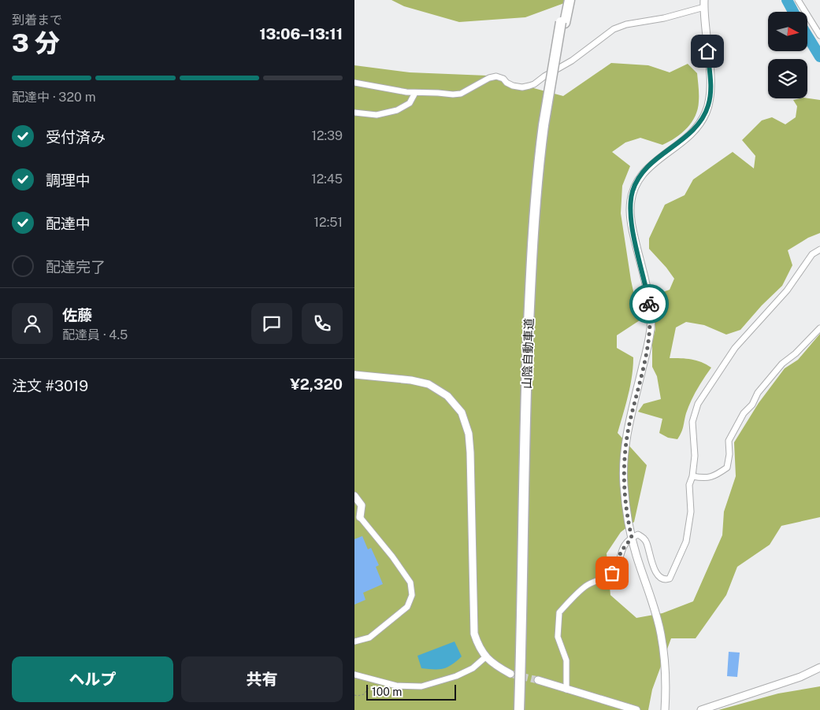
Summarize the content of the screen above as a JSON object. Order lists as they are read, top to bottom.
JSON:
{
  "streets": {
    "highway": ["山陰自動車道"]
  },
  "scale_bar": "100 m",
  "north": "right",
  "page": {
    "heading": ["3 分", "到着まで", "13:06–13:11"],
    "panel": [
      "佐藤",
      "配達員 · 4.5",
      "注文 #3019",
      "¥2,320"
    ],
    "bar": "配達中 · 320 m",
    "list": [
      ["受付済み", "12:39"],
      ["調理中", "12:45"],
      ["配達中", "12:51"],
      "配達完了"
    ],
    "buttons": ["ヘルプ", "共有"],
    "scale": "100 m"
  }
}
